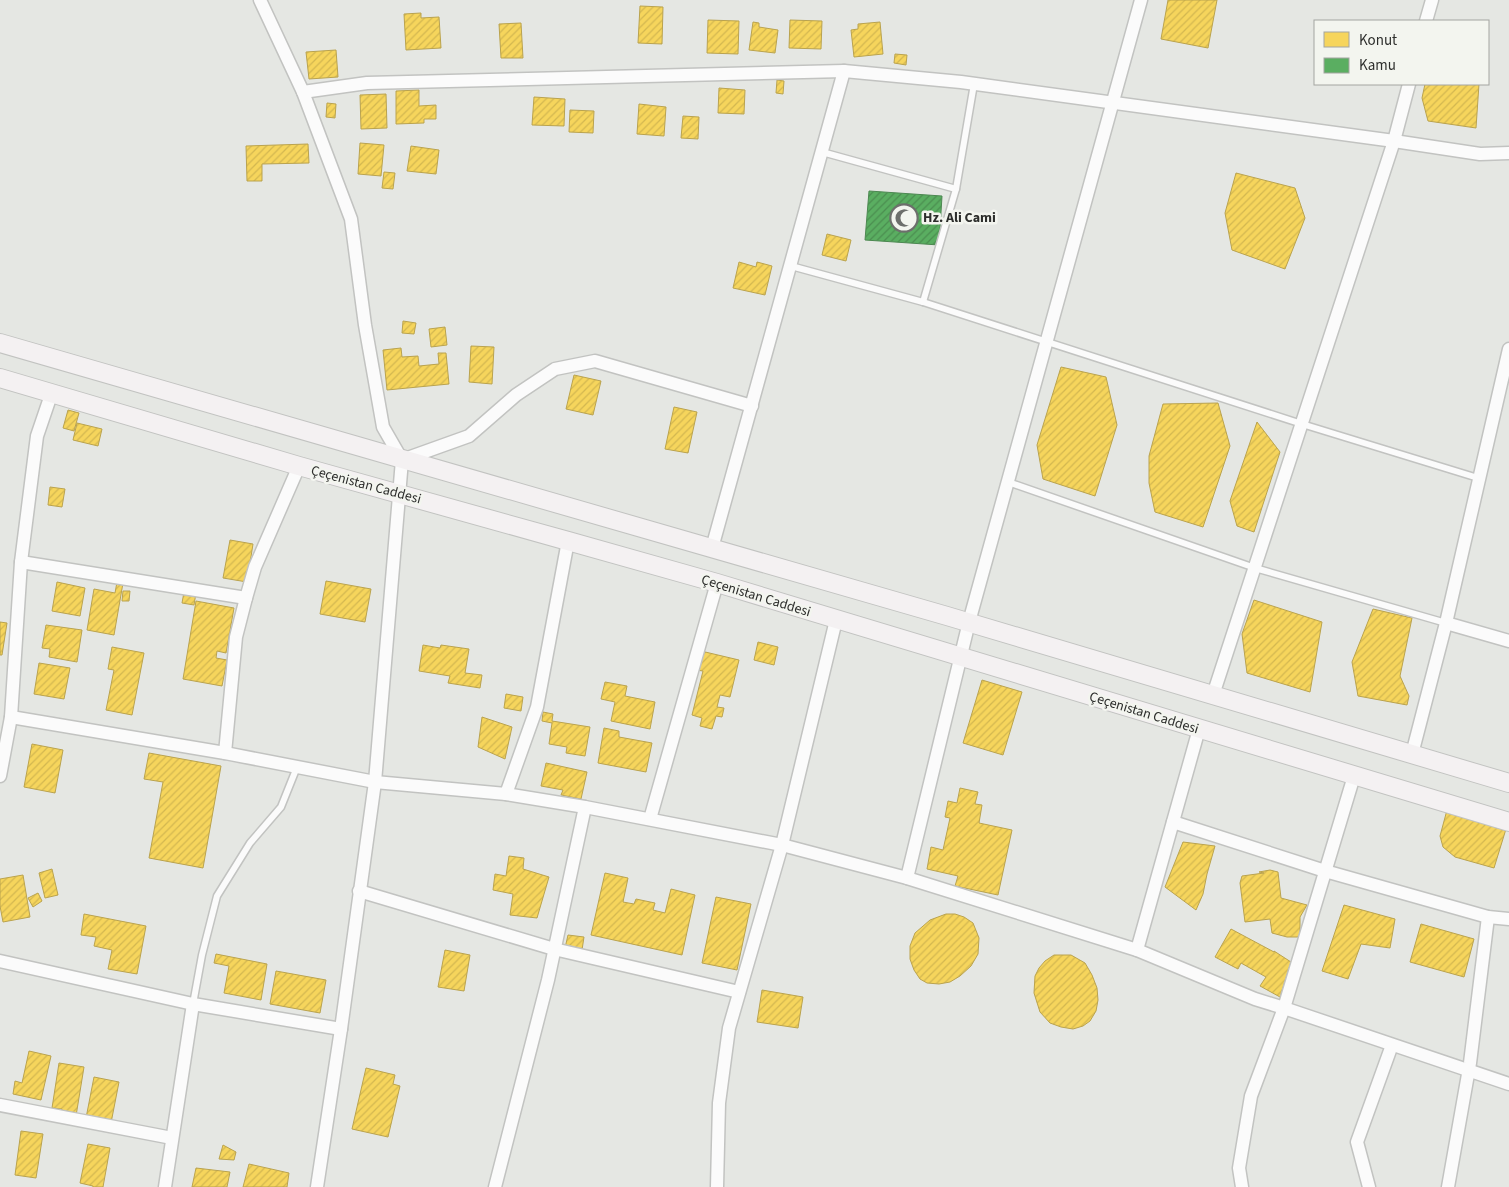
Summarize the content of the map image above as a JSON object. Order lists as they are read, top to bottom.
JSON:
{
  "streets": {
    "main road": ["Çeçenistan Caddesi"]
  },
  "places": {
    "mosque": ["Hz. Ali Cami"]
  },
  "legend": ["Konut", "Kamu"]
}
